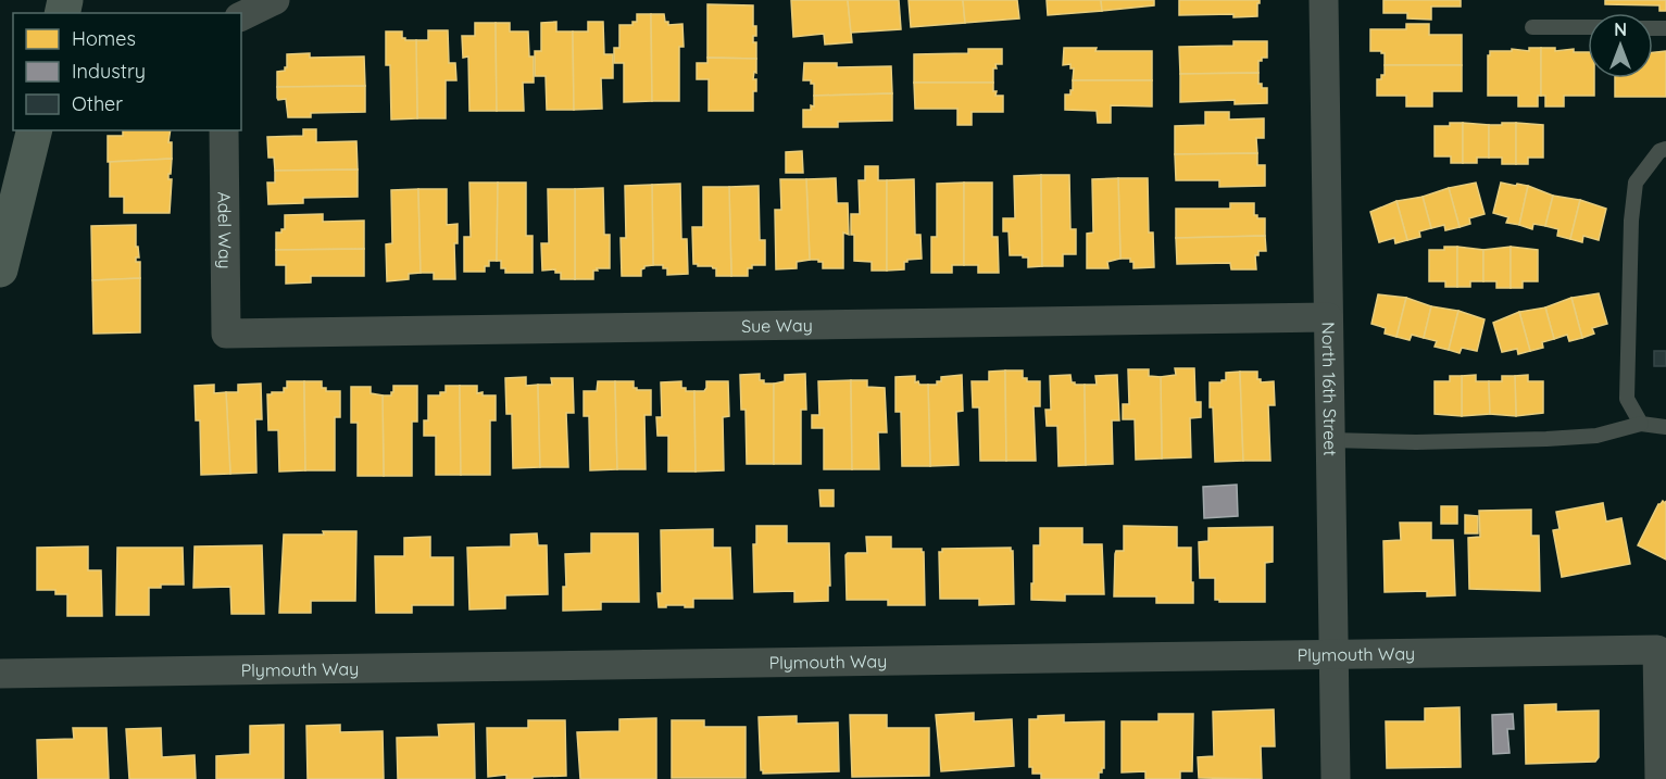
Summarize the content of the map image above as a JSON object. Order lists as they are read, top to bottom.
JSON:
{
  "streets": {
    "street": [
      "Adel Way",
      "Sue Way",
      "North 16th Street",
      "Plymouth Way"
    ]
  },
  "crossings": [
    ["Adel Way", "Sue Way"],
    ["Sue Way", "North 16th Street"],
    ["North 16th Street", "Plymouth Way"]
  ],
  "legend": ["Homes", "Industry", "Other"],
  "north": "top"
}
